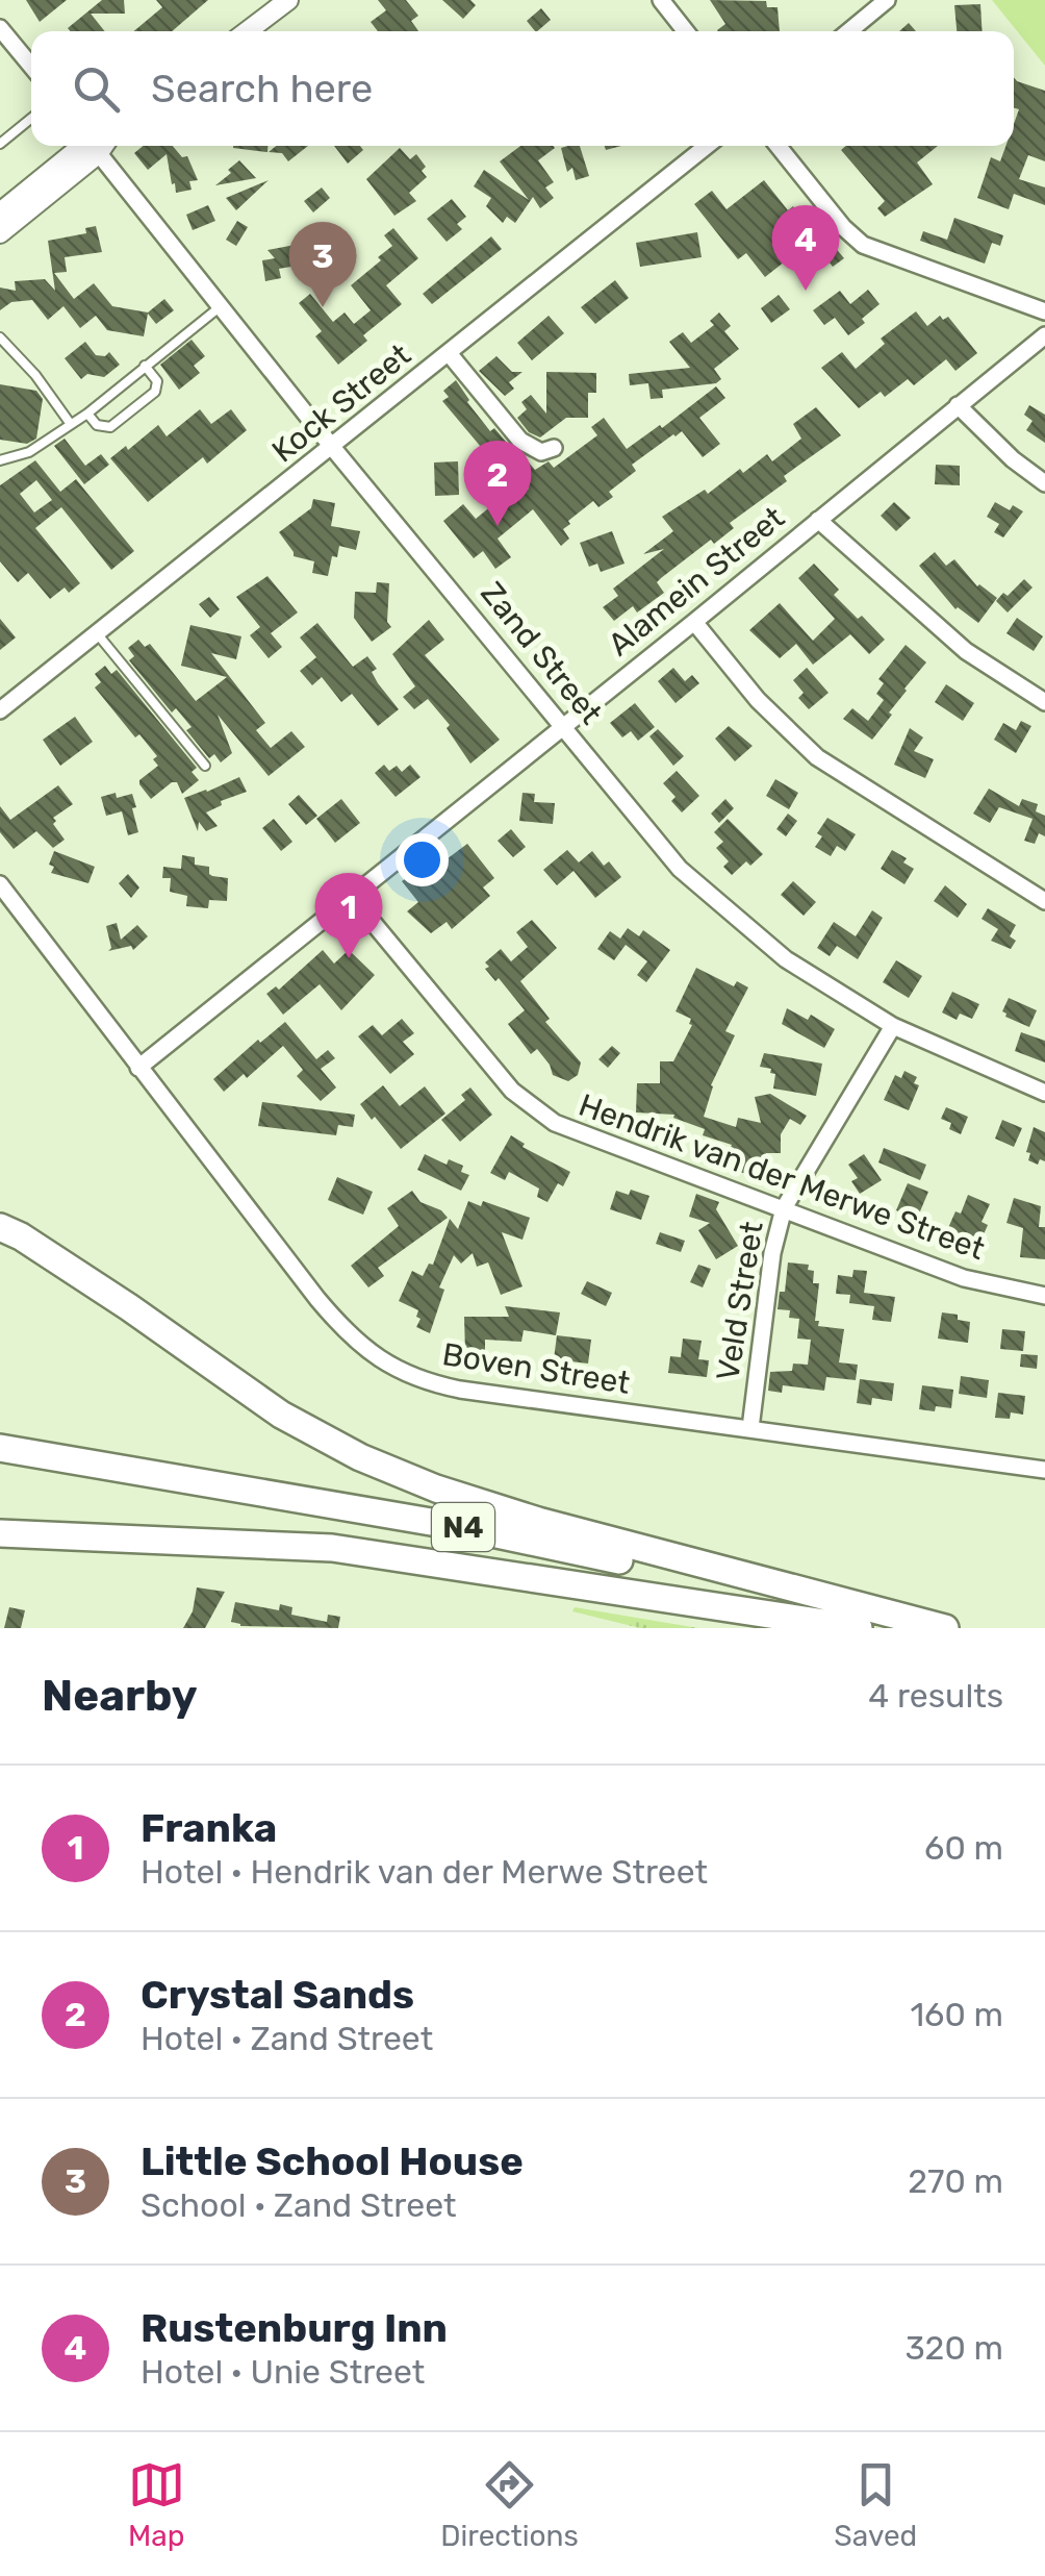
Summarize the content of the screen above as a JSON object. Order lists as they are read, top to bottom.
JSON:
{
  "streets": {
    "highway": ["N4"],
    "street": [
      "Kock Street",
      "Alamein Street",
      "Zand Street",
      "Hendrik van der Merwe Street",
      "Veld Street",
      "Boven Street"
    ]
  },
  "crossings": [
    ["Kock Street", "Zand Street"],
    ["Alamein Street", "Zand Street"],
    ["Alamein Street", "Hendrik van der Merwe Street"],
    ["Alamein Street", "Boven Street"],
    ["Zand Street", "Veld Street"],
    ["Hendrik van der Merwe Street", "Veld Street"],
    ["Veld Street", "Boven Street"]
  ],
  "page": {
    "search": "Search here",
    "pins": [
      "4",
      "3",
      "2",
      "1"
    ],
    "heading": ["Nearby", "4 results"],
    "list": [
      {
        "mark": "1",
        "name": "Franka",
        "note": "Hotel · Hendrik van der Merwe Street",
        "value": "60 m"
      },
      {
        "mark": "2",
        "name": "Crystal Sands",
        "note": "Hotel · Zand Street",
        "value": "160 m"
      },
      {
        "mark": "3",
        "name": "Little School House",
        "note": "School · Zand Street",
        "value": "270 m"
      },
      {
        "mark": "4",
        "name": "Rustenburg Inn",
        "note": "Hotel · Unie Street",
        "value": "320 m"
      }
    ],
    "nav": ["Map", "Directions", "Saved"]
  }
}
